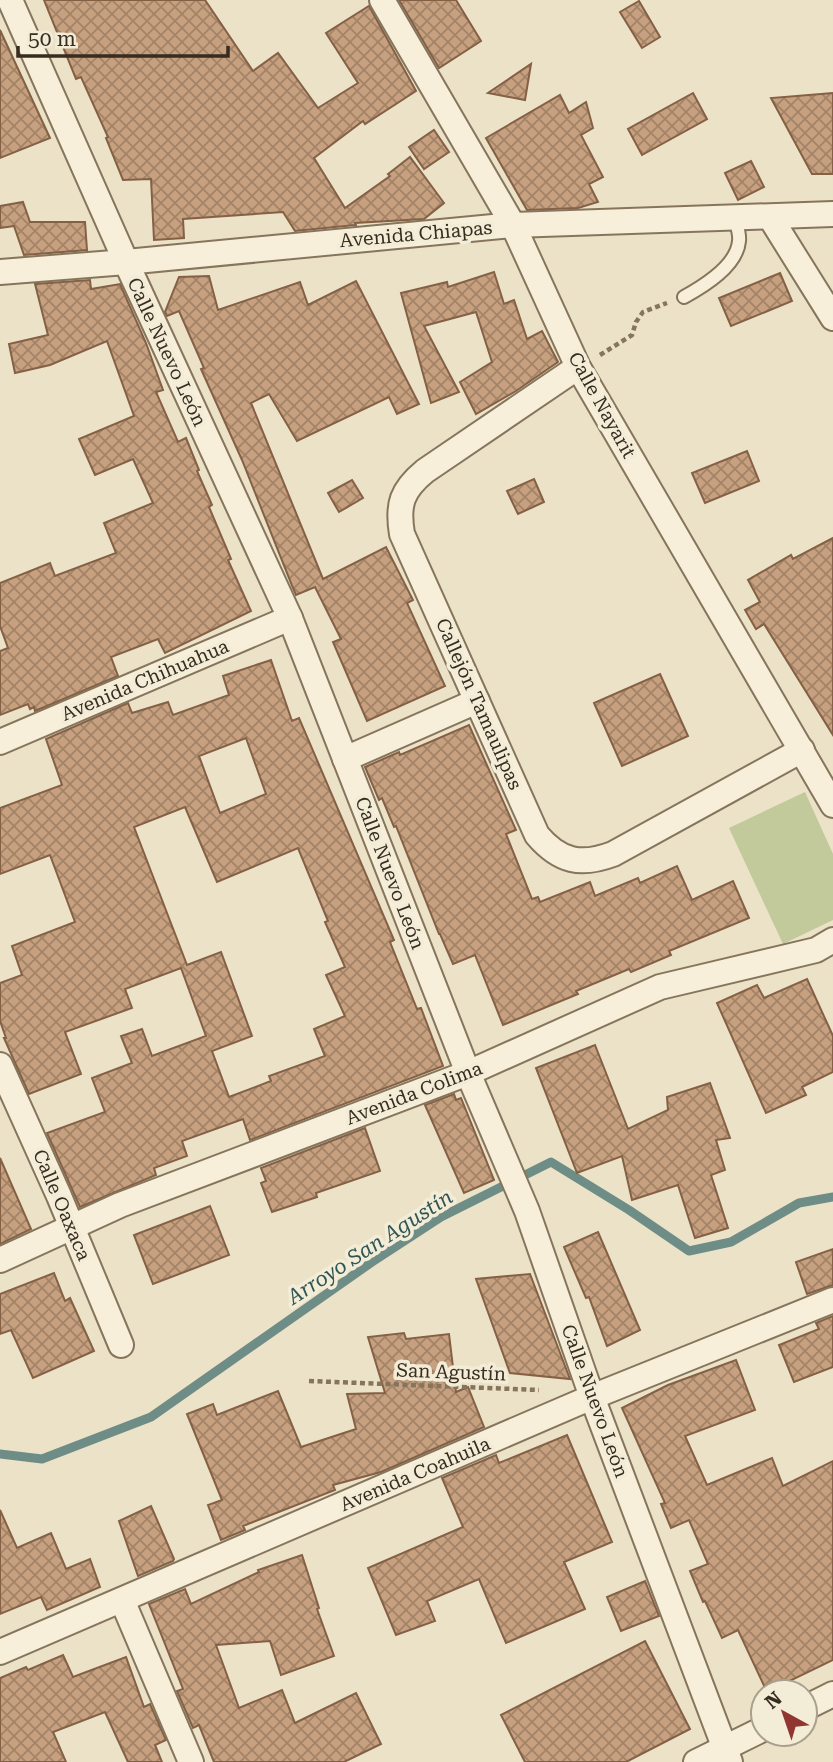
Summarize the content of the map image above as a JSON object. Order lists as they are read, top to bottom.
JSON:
{
  "streets": {
    "street": [
      "Avenida Chiapas",
      "Calle Nuevo León",
      "Calle Nayarit",
      "Avenida Chihuahua",
      "Callejón Tamaulipas",
      "Avenida Colima",
      "Calle Oaxaca",
      "Avenida Coahuila"
    ],
    "path": ["San Agustín"]
  },
  "crossings": [
    ["Avenida Chiapas", "Calle Nuevo León"],
    ["Avenida Chiapas", "Calle Nayarit"],
    ["Calle Nuevo León", "Avenida Chihuahua"],
    ["Calle Nuevo León", "Avenida Colima"],
    ["Calle Nuevo León", "Avenida Coahuila"],
    ["Calle Nayarit", "Callejón Tamaulipas"],
    ["Avenida Colima", "Calle Oaxaca"]
  ],
  "water": ["Arroyo San Agustín"],
  "scale_bar": "50 m",
  "north": "top left"
}
